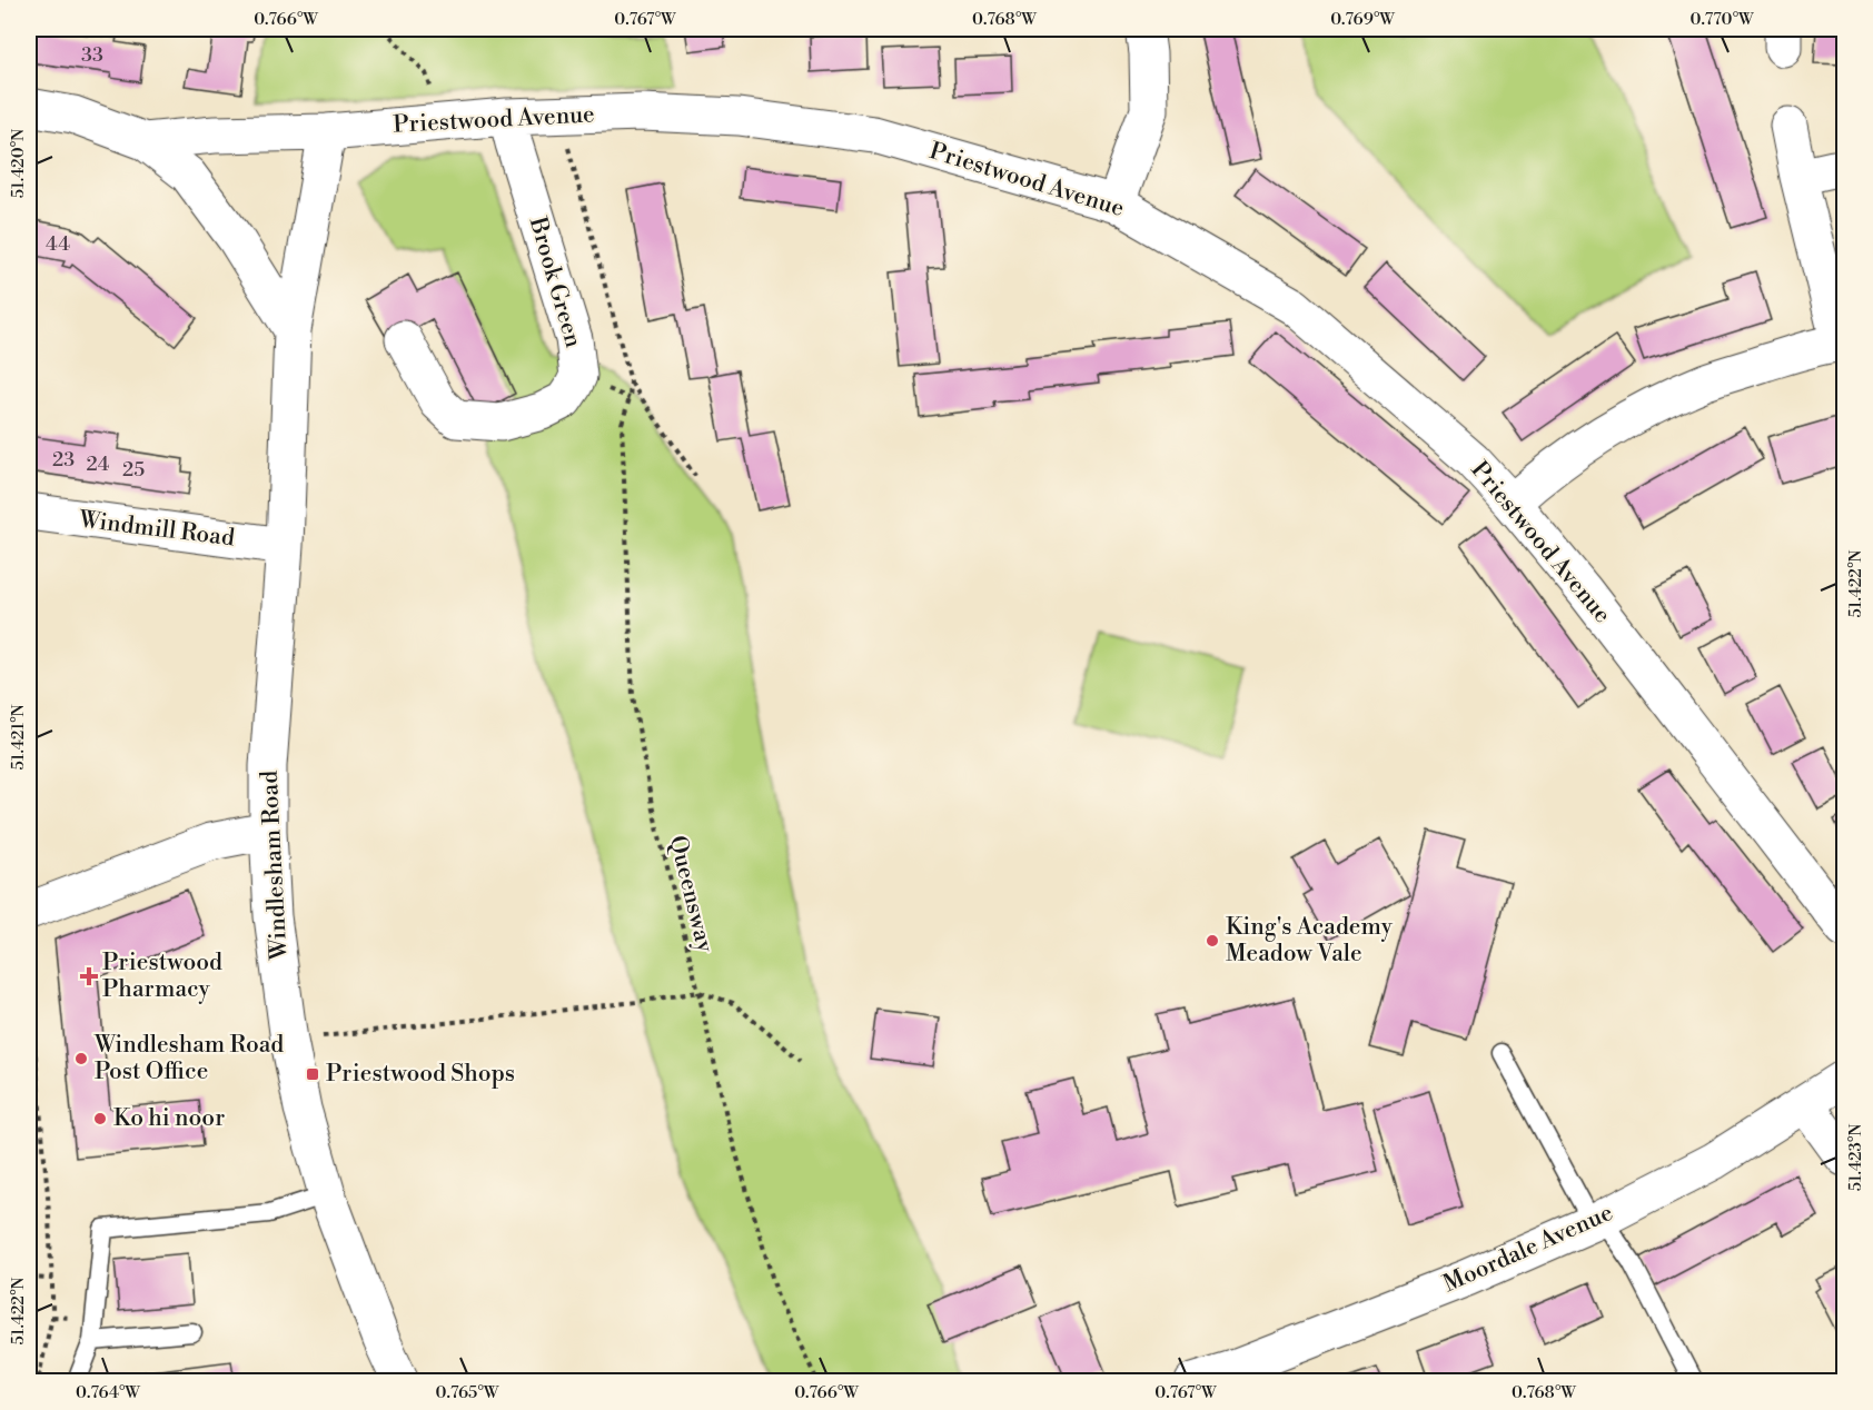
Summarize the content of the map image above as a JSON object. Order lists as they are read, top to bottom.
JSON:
{
  "streets": {
    "street": [
      "Priestwood Avenue",
      "Brook Green",
      "Windmill Road",
      "Windlesham Road",
      "Moordale Avenue"
    ],
    "path": ["Queensway"]
  },
  "crossings": [
    ["Priestwood Avenue", "Brook Green"],
    ["Priestwood Avenue", "Windlesham Road"],
    ["Brook Green", "Queensway"],
    ["Windmill Road", "Windlesham Road"]
  ],
  "places": {
    "other": ["King's Academy Meadow Vale", "Windlesham Road Post Office", "Ko hi noor"],
    "health": ["Priestwood Pharmacy"],
    "transit": ["Priestwood Shops"]
  },
  "house_numbers": [
    "33",
    "44",
    "23",
    "24",
    "25"
  ],
  "coordinates": [
    "0.766°W",
    "0.767°W",
    "0.768°W",
    "0.769°W",
    "0.770°W",
    "51.420°N",
    "51.422°N",
    "51.421°N",
    "51.423°N",
    "0.764°W",
    "0.765°W"
  ]
}
